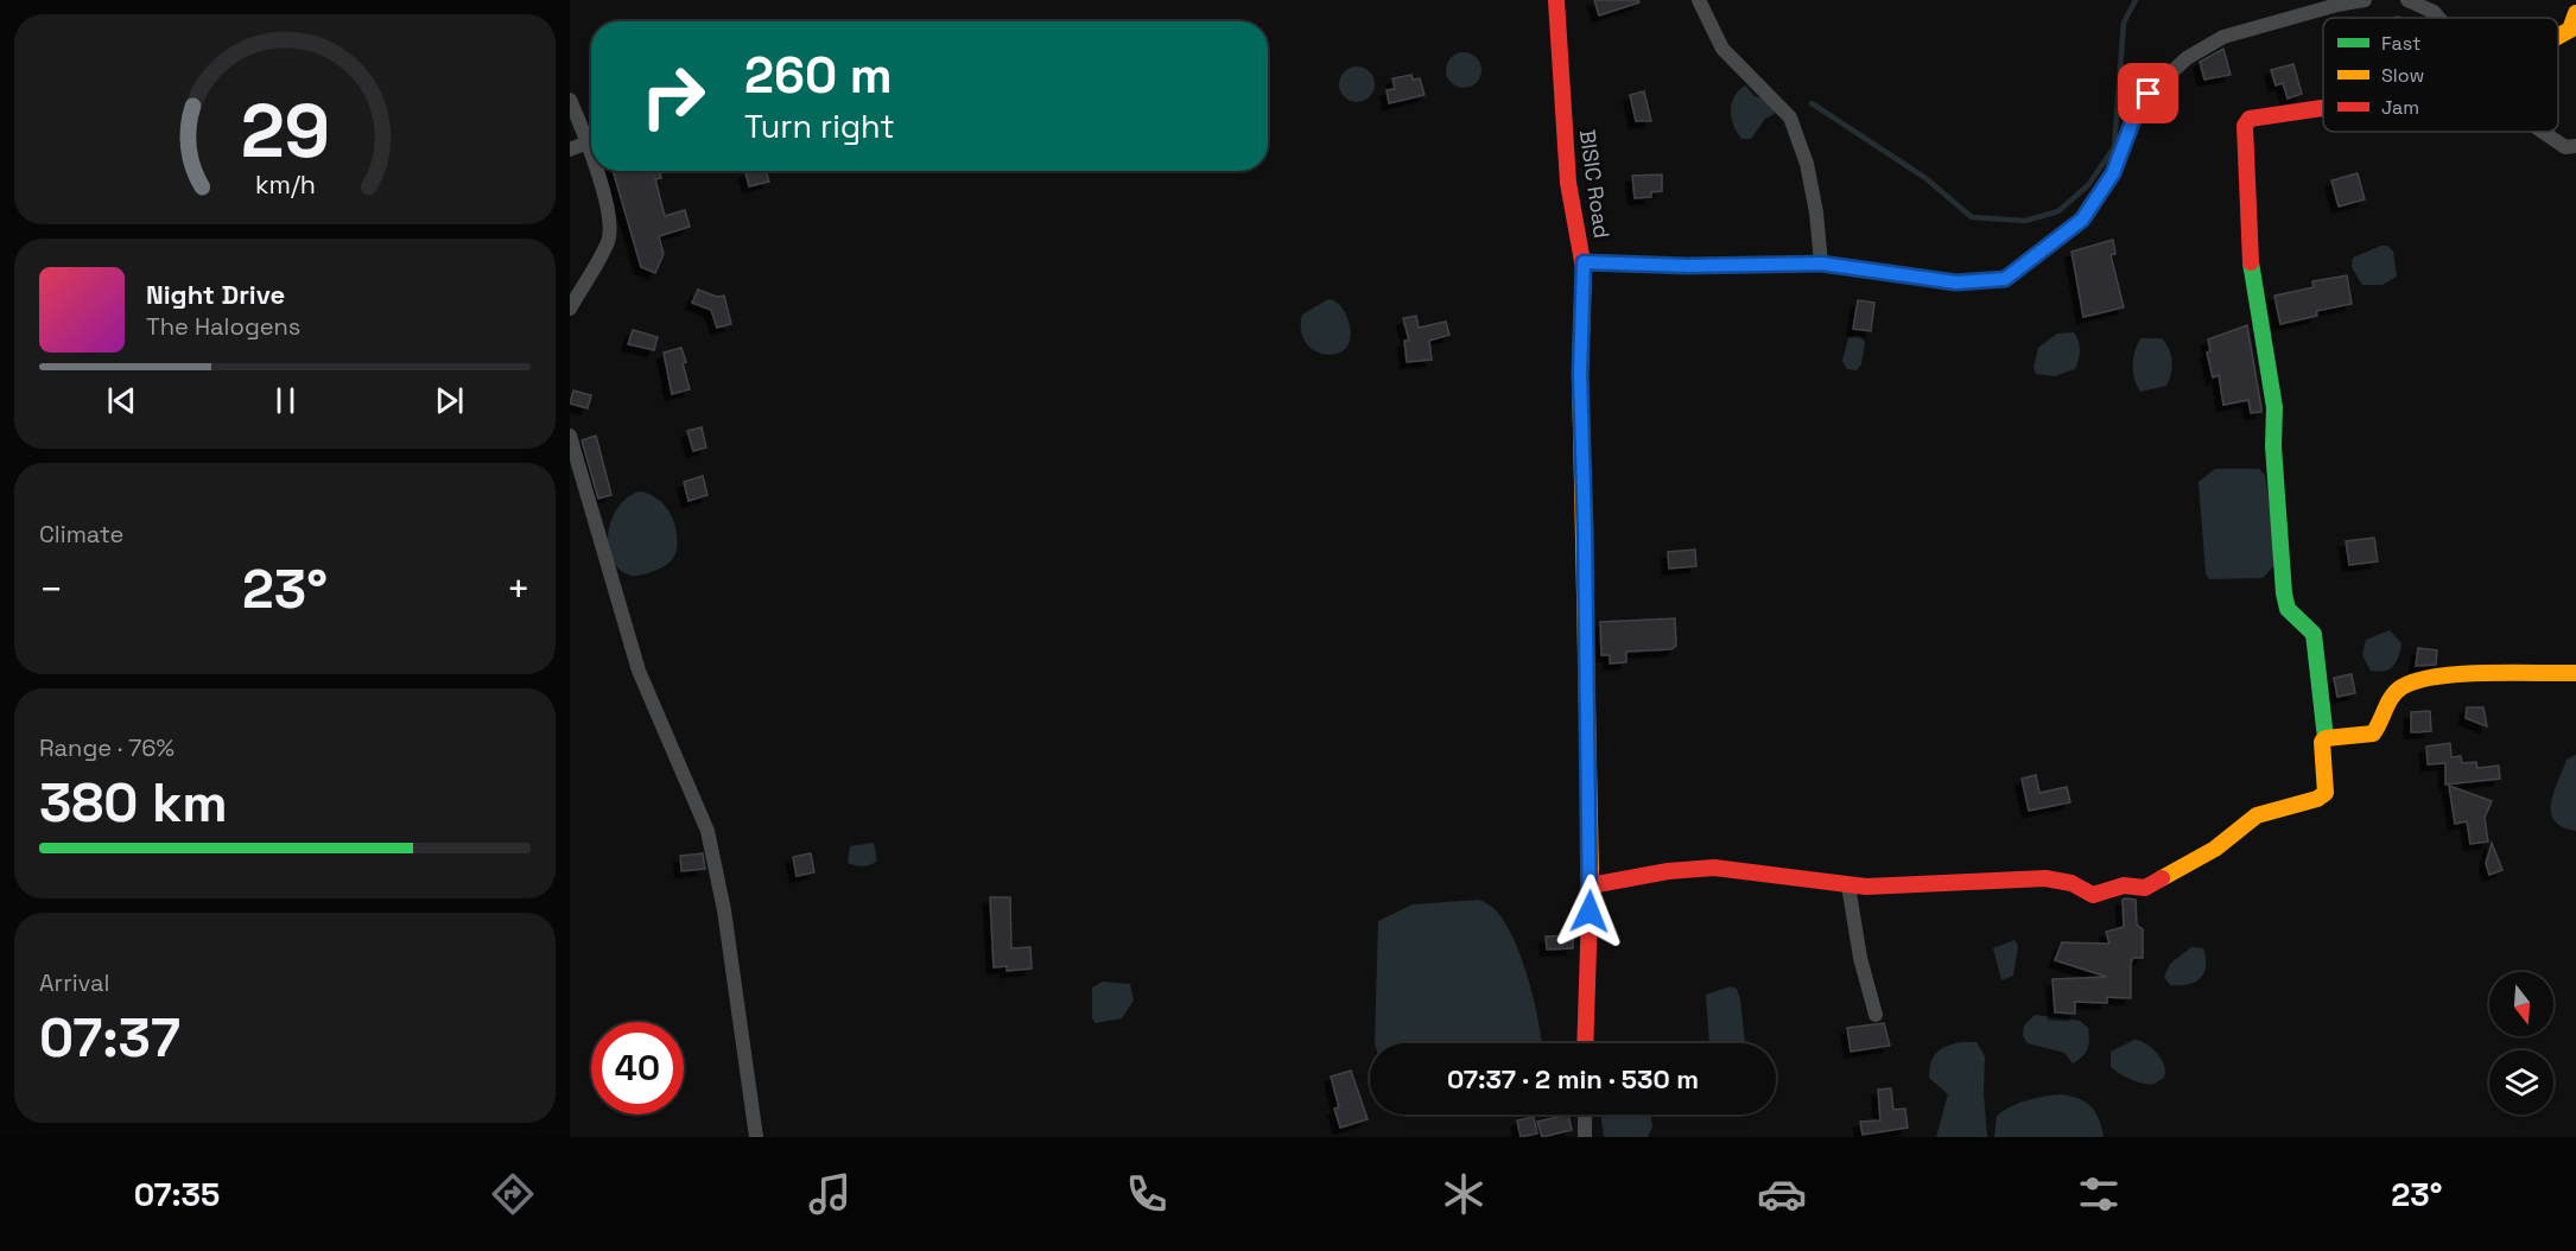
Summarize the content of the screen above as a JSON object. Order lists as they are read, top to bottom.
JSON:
{
  "streets": {
    "street": ["BISIC Road"]
  },
  "legend": ["Fast", "Slow", "Jam"],
  "north": "bottom",
  "page": {
    "turn": ["260 m", "Turn right"],
    "song": ["Night Drive", "The Halogens"],
    "tile": [
      "Climate",
      ["Range · 76%", "380 km"],
      ["Arrival", "07:37"]
    ],
    "heat": ["−", "23°", "+"],
    "limit": "40",
    "trip": "07:37 · 2 min · 530 m",
    "tabs": ["07:35", "23°"],
    "gauge": ["29", "km/h"]
  }
}
